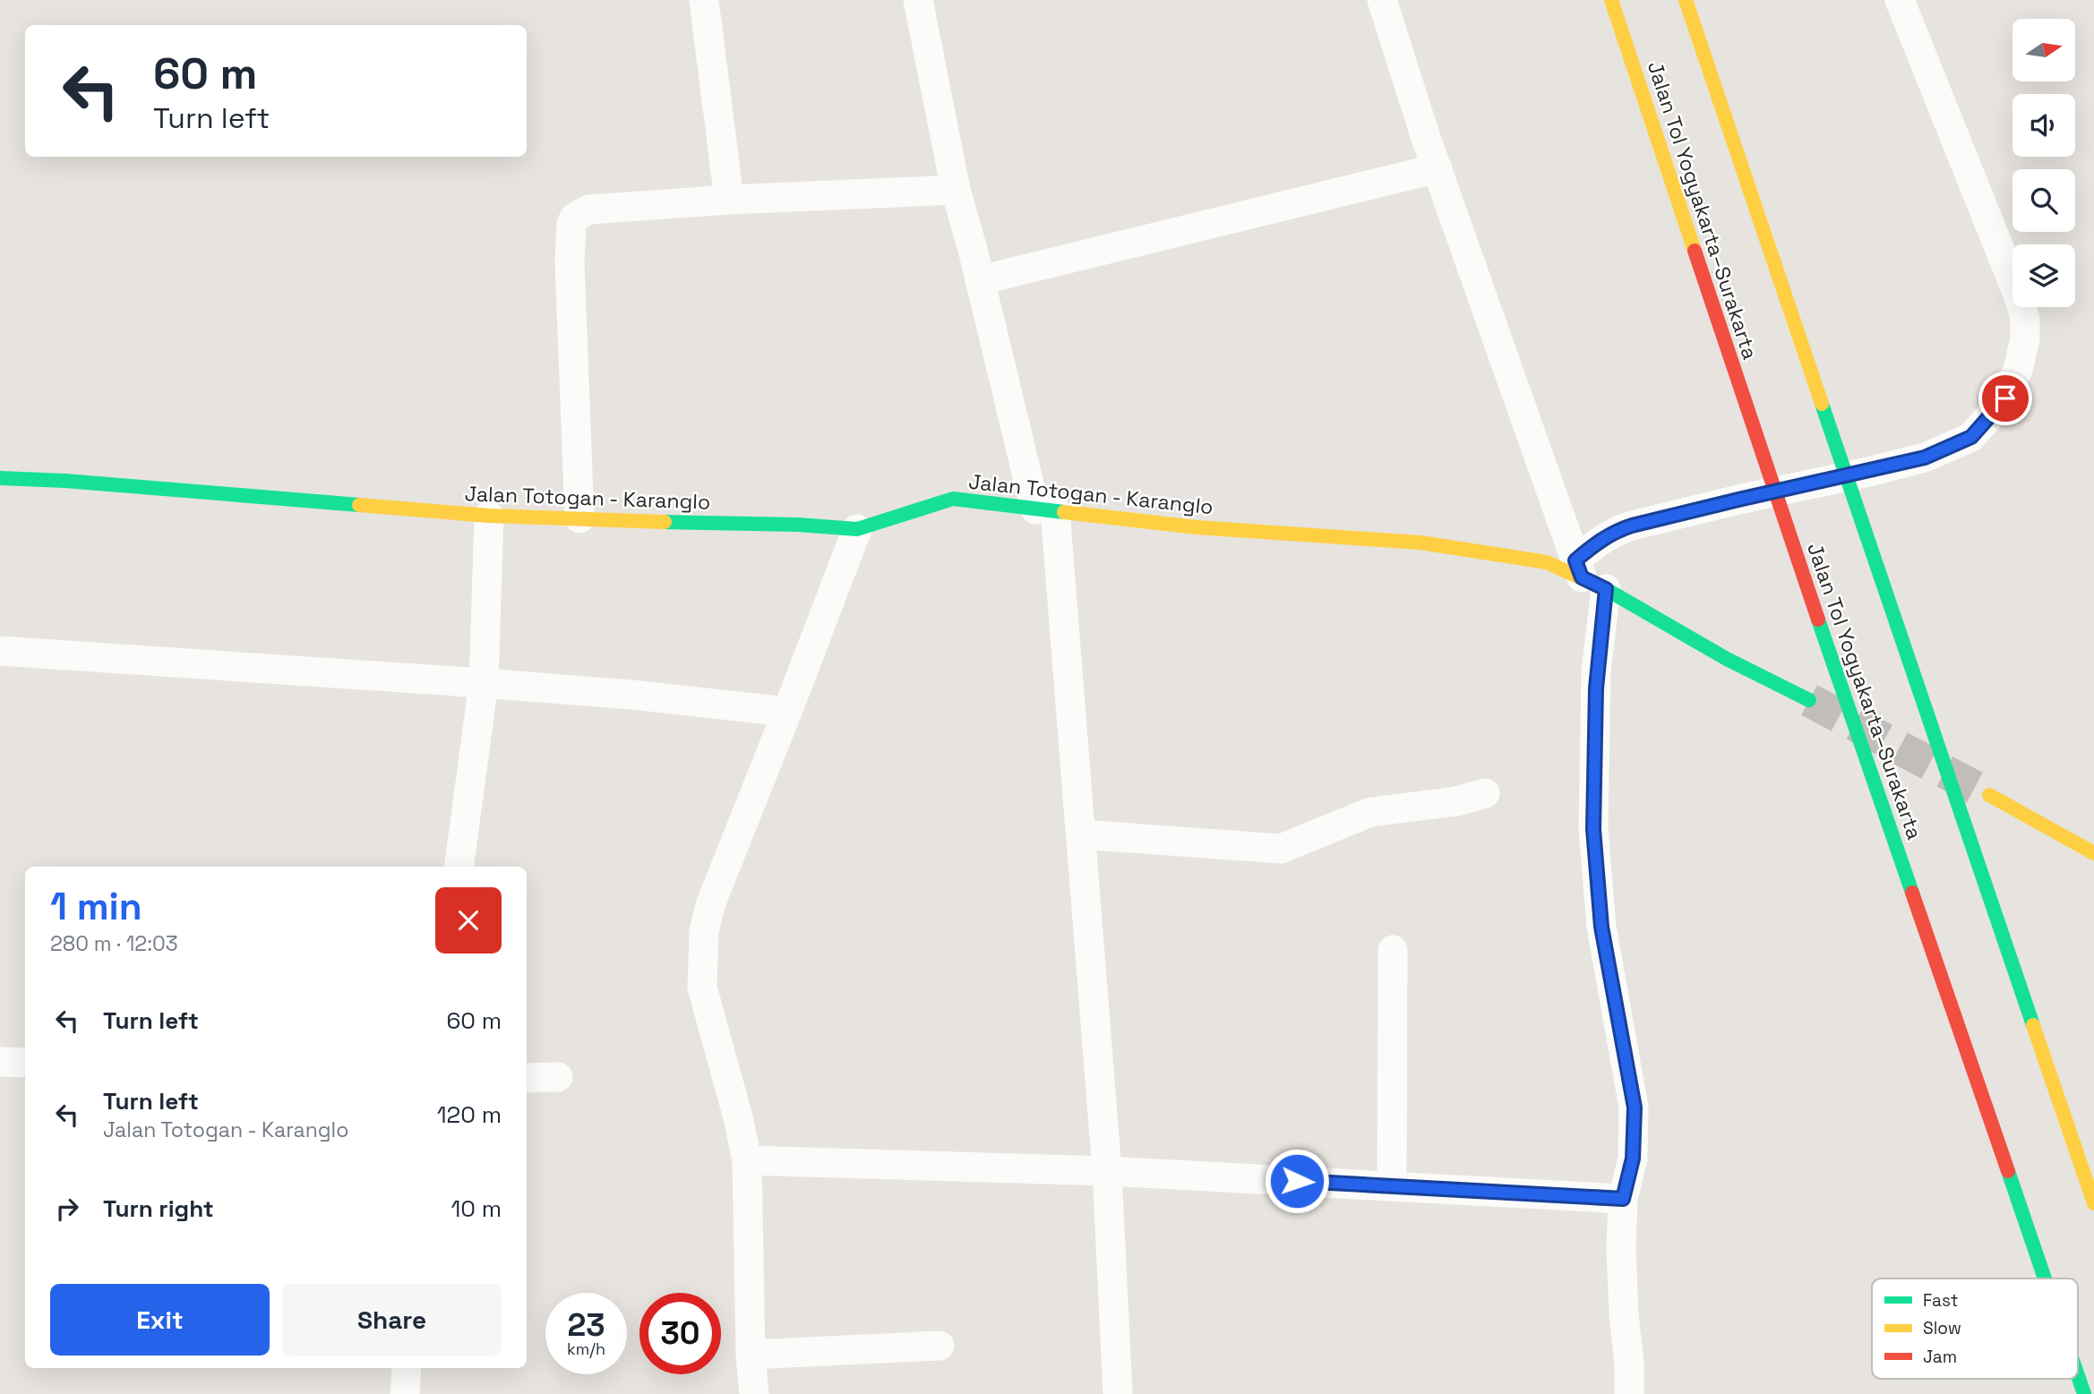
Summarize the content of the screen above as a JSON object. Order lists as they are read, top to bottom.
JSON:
{
  "streets": {
    "main road": ["Jalan Tol Yogyakarta–Surakarta", "Jalan Totogan - Karanglo"]
  },
  "legend": ["Fast", "Slow", "Jam"],
  "north": "right",
  "page": {
    "turn": ["60 m", "Turn left"],
    "heading": ["1 min", "280 m · 12:03"],
    "list": [
      {
        "name": "Turn left",
        "value": "60 m"
      },
      {
        "name": "Turn left",
        "note": "Jalan Totogan - Karanglo",
        "value": "120 m"
      },
      {
        "name": "Turn right",
        "value": "10 m"
      }
    ],
    "buttons": ["Exit", "Share"],
    "speed": "23 km/h",
    "limit": "30"
  }
}
